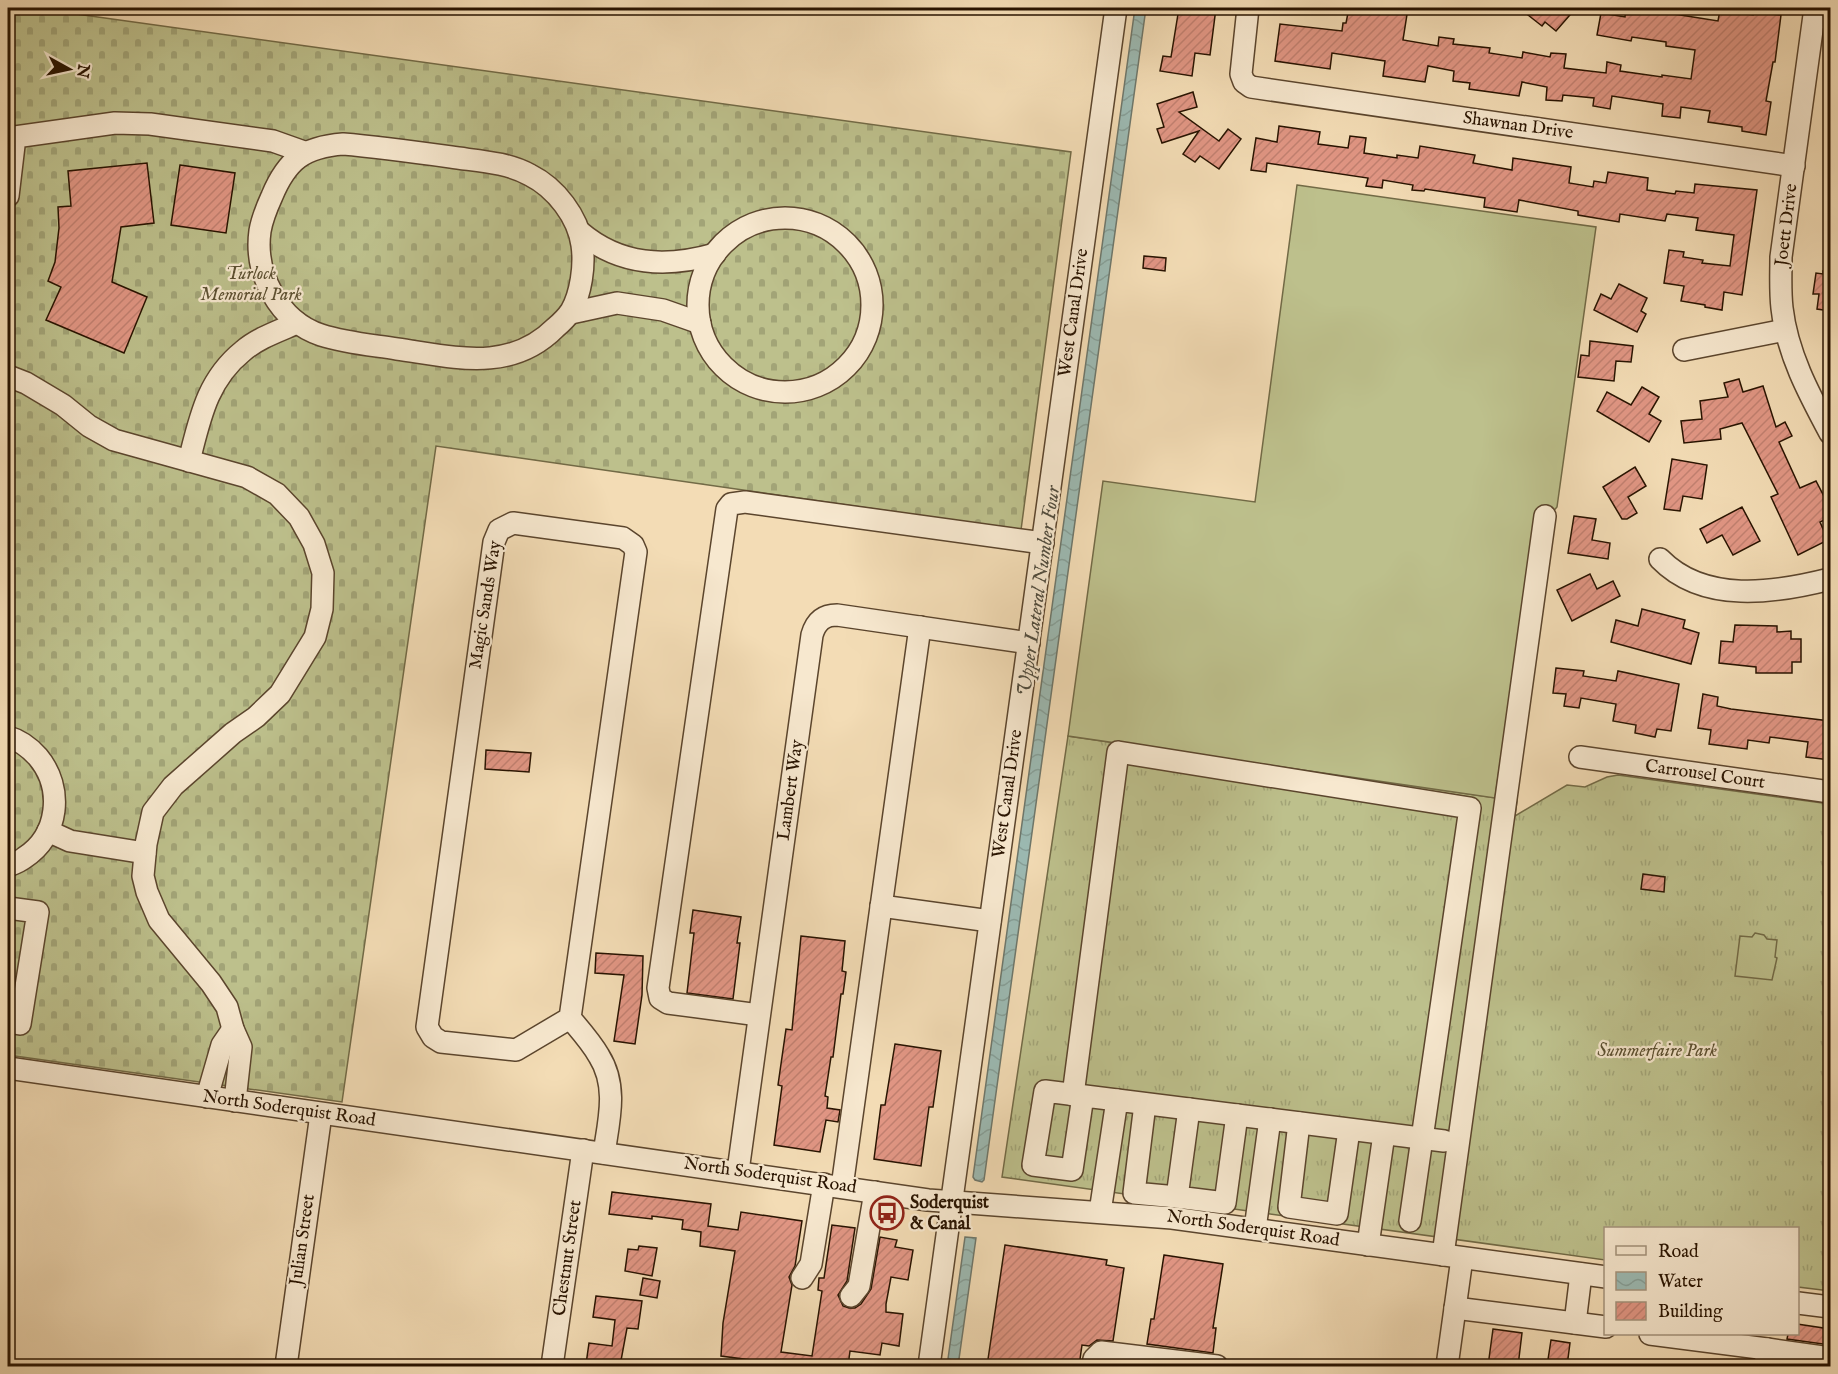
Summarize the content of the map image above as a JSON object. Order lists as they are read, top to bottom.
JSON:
{
  "streets": {
    "street": [
      "Shawnan Drive",
      "Joett Drive",
      "West Canal Drive",
      "Magic Sands Way",
      "Carrousel Court",
      "Lambert Way",
      "North Soderquist Road",
      "Julian Street",
      "Chestnut Street"
    ]
  },
  "crossings": [
    ["Shawnan Drive", "Joett Drive"],
    ["West Canal Drive", "Lambert Way"],
    ["West Canal Drive", "North Soderquist Road"],
    ["Lambert Way", "North Soderquist Road"],
    ["North Soderquist Road", "Julian Street"],
    ["North Soderquist Road", "Chestnut Street"]
  ],
  "water": ["Upper Lateral Number Four"],
  "parks": ["Turlock Memorial Park", "Summerfaire Park"],
  "places": {
    "bus stop": ["Soderquist & Canal"]
  },
  "legend": ["Road", "Water", "Building"],
  "north": "right"
}
